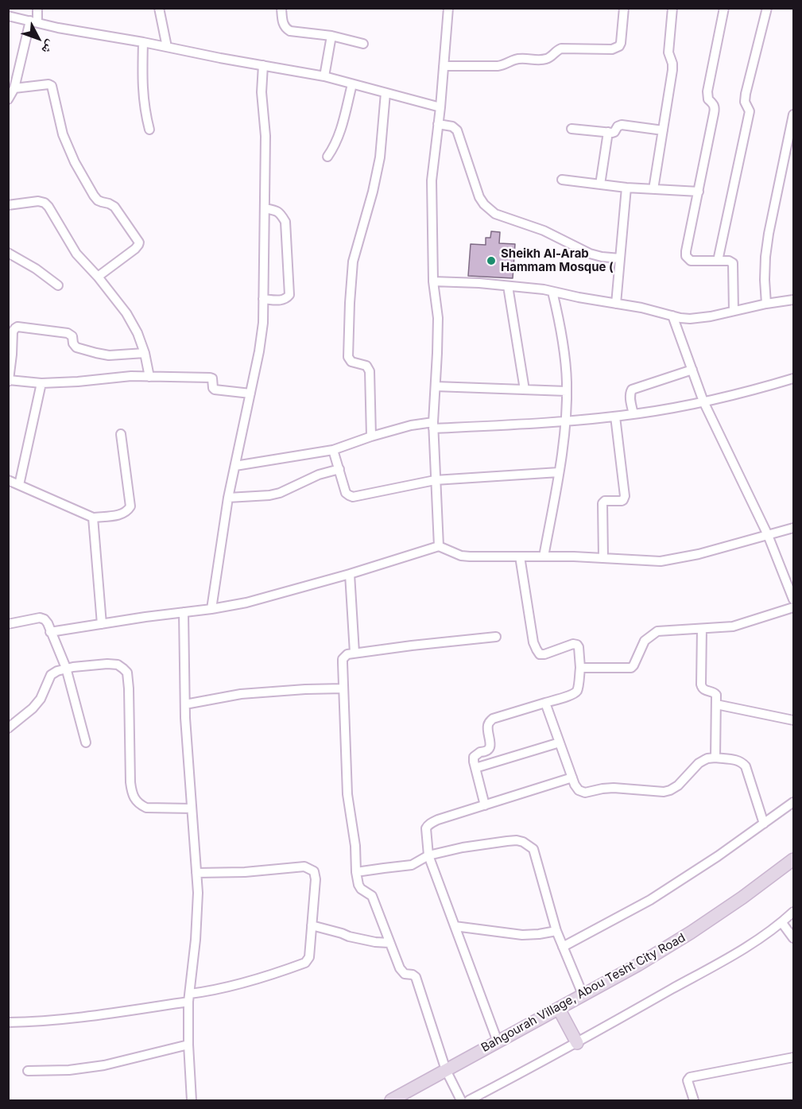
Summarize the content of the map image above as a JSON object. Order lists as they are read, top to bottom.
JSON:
{
  "streets": {
    "street": ["Bahgourah Village, Abou Tesht City Road"]
  },
  "places": ["Sheikh Al-Arab Hammam Mosque ("],
  "north": "bottom right"
}
